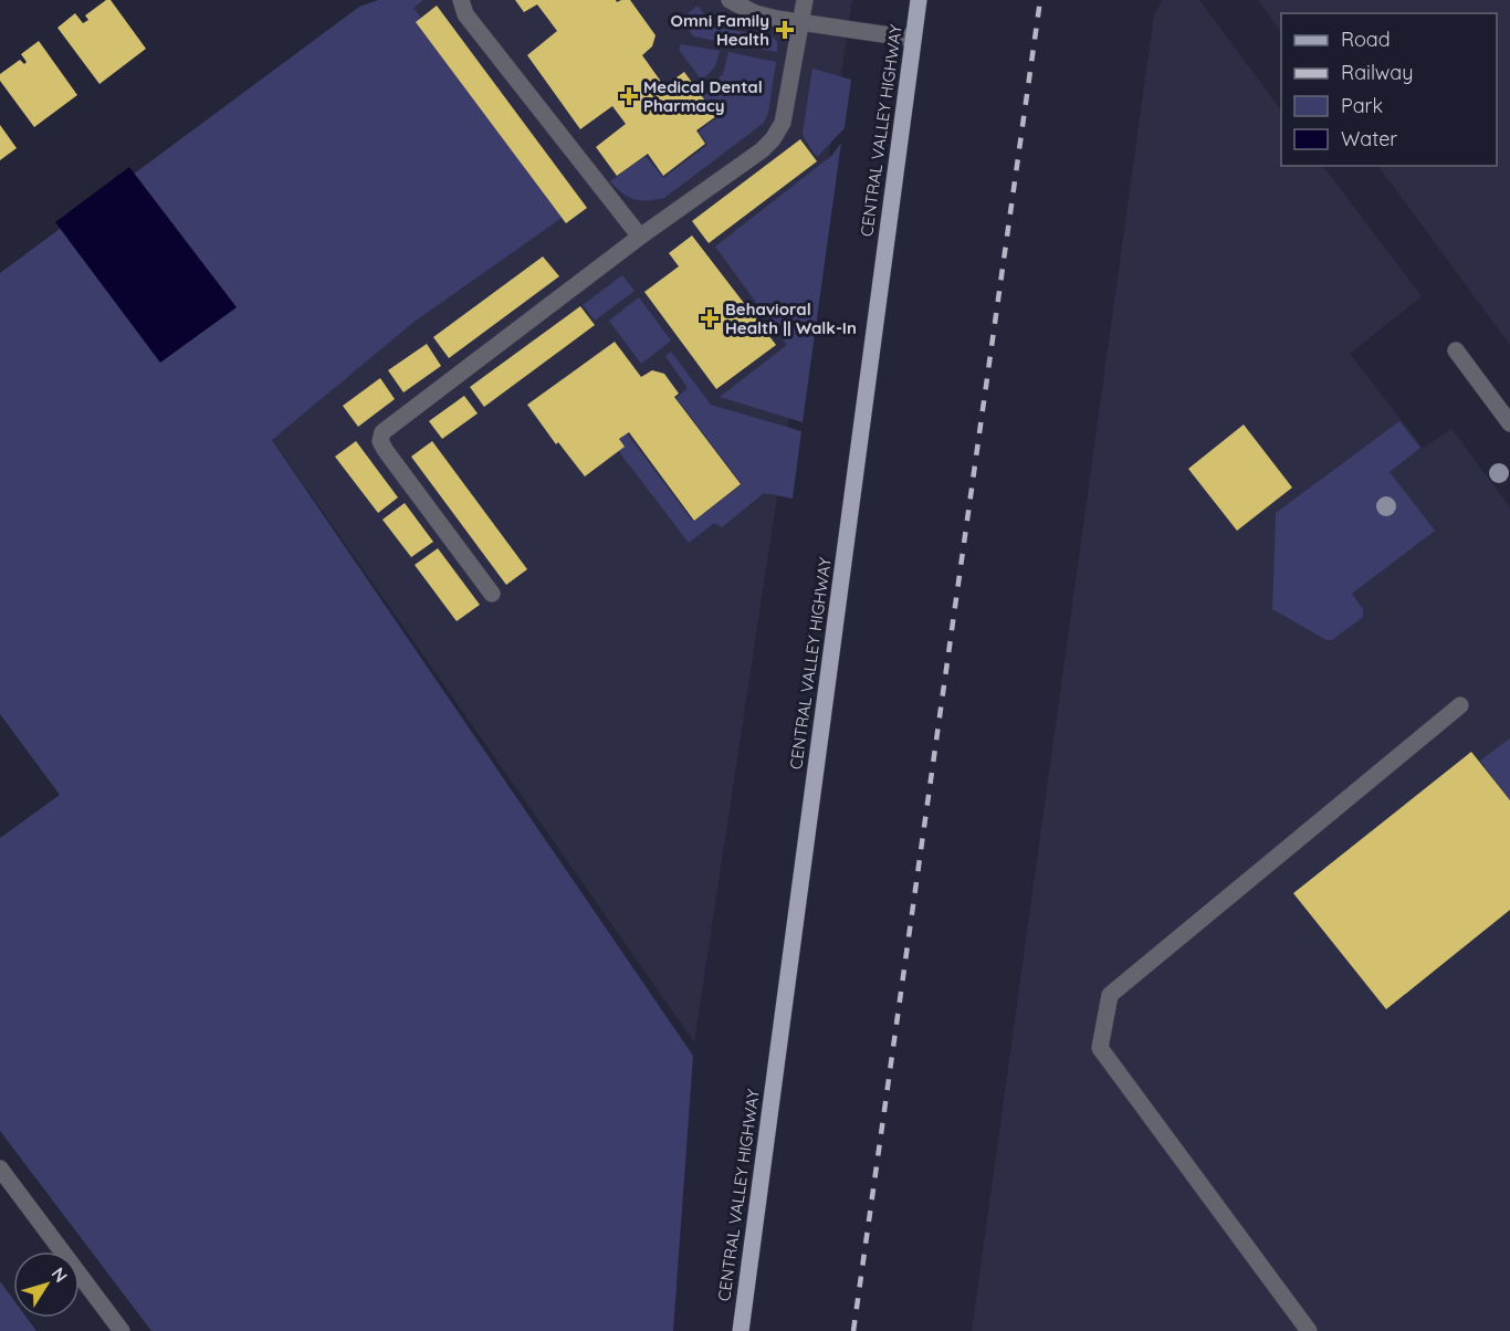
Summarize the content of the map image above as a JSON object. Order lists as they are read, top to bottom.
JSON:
{
  "streets": {
    "main road": ["CENTRAL VALLEY HIGHWAY"]
  },
  "places": {
    "health": ["Omni Family Health", "Medical Dental Pharmacy", "Behavioral Health || Walk-In"]
  },
  "legend": [
    "Road",
    "Railway",
    "Park",
    "Water"
  ],
  "north": "top right"
}
